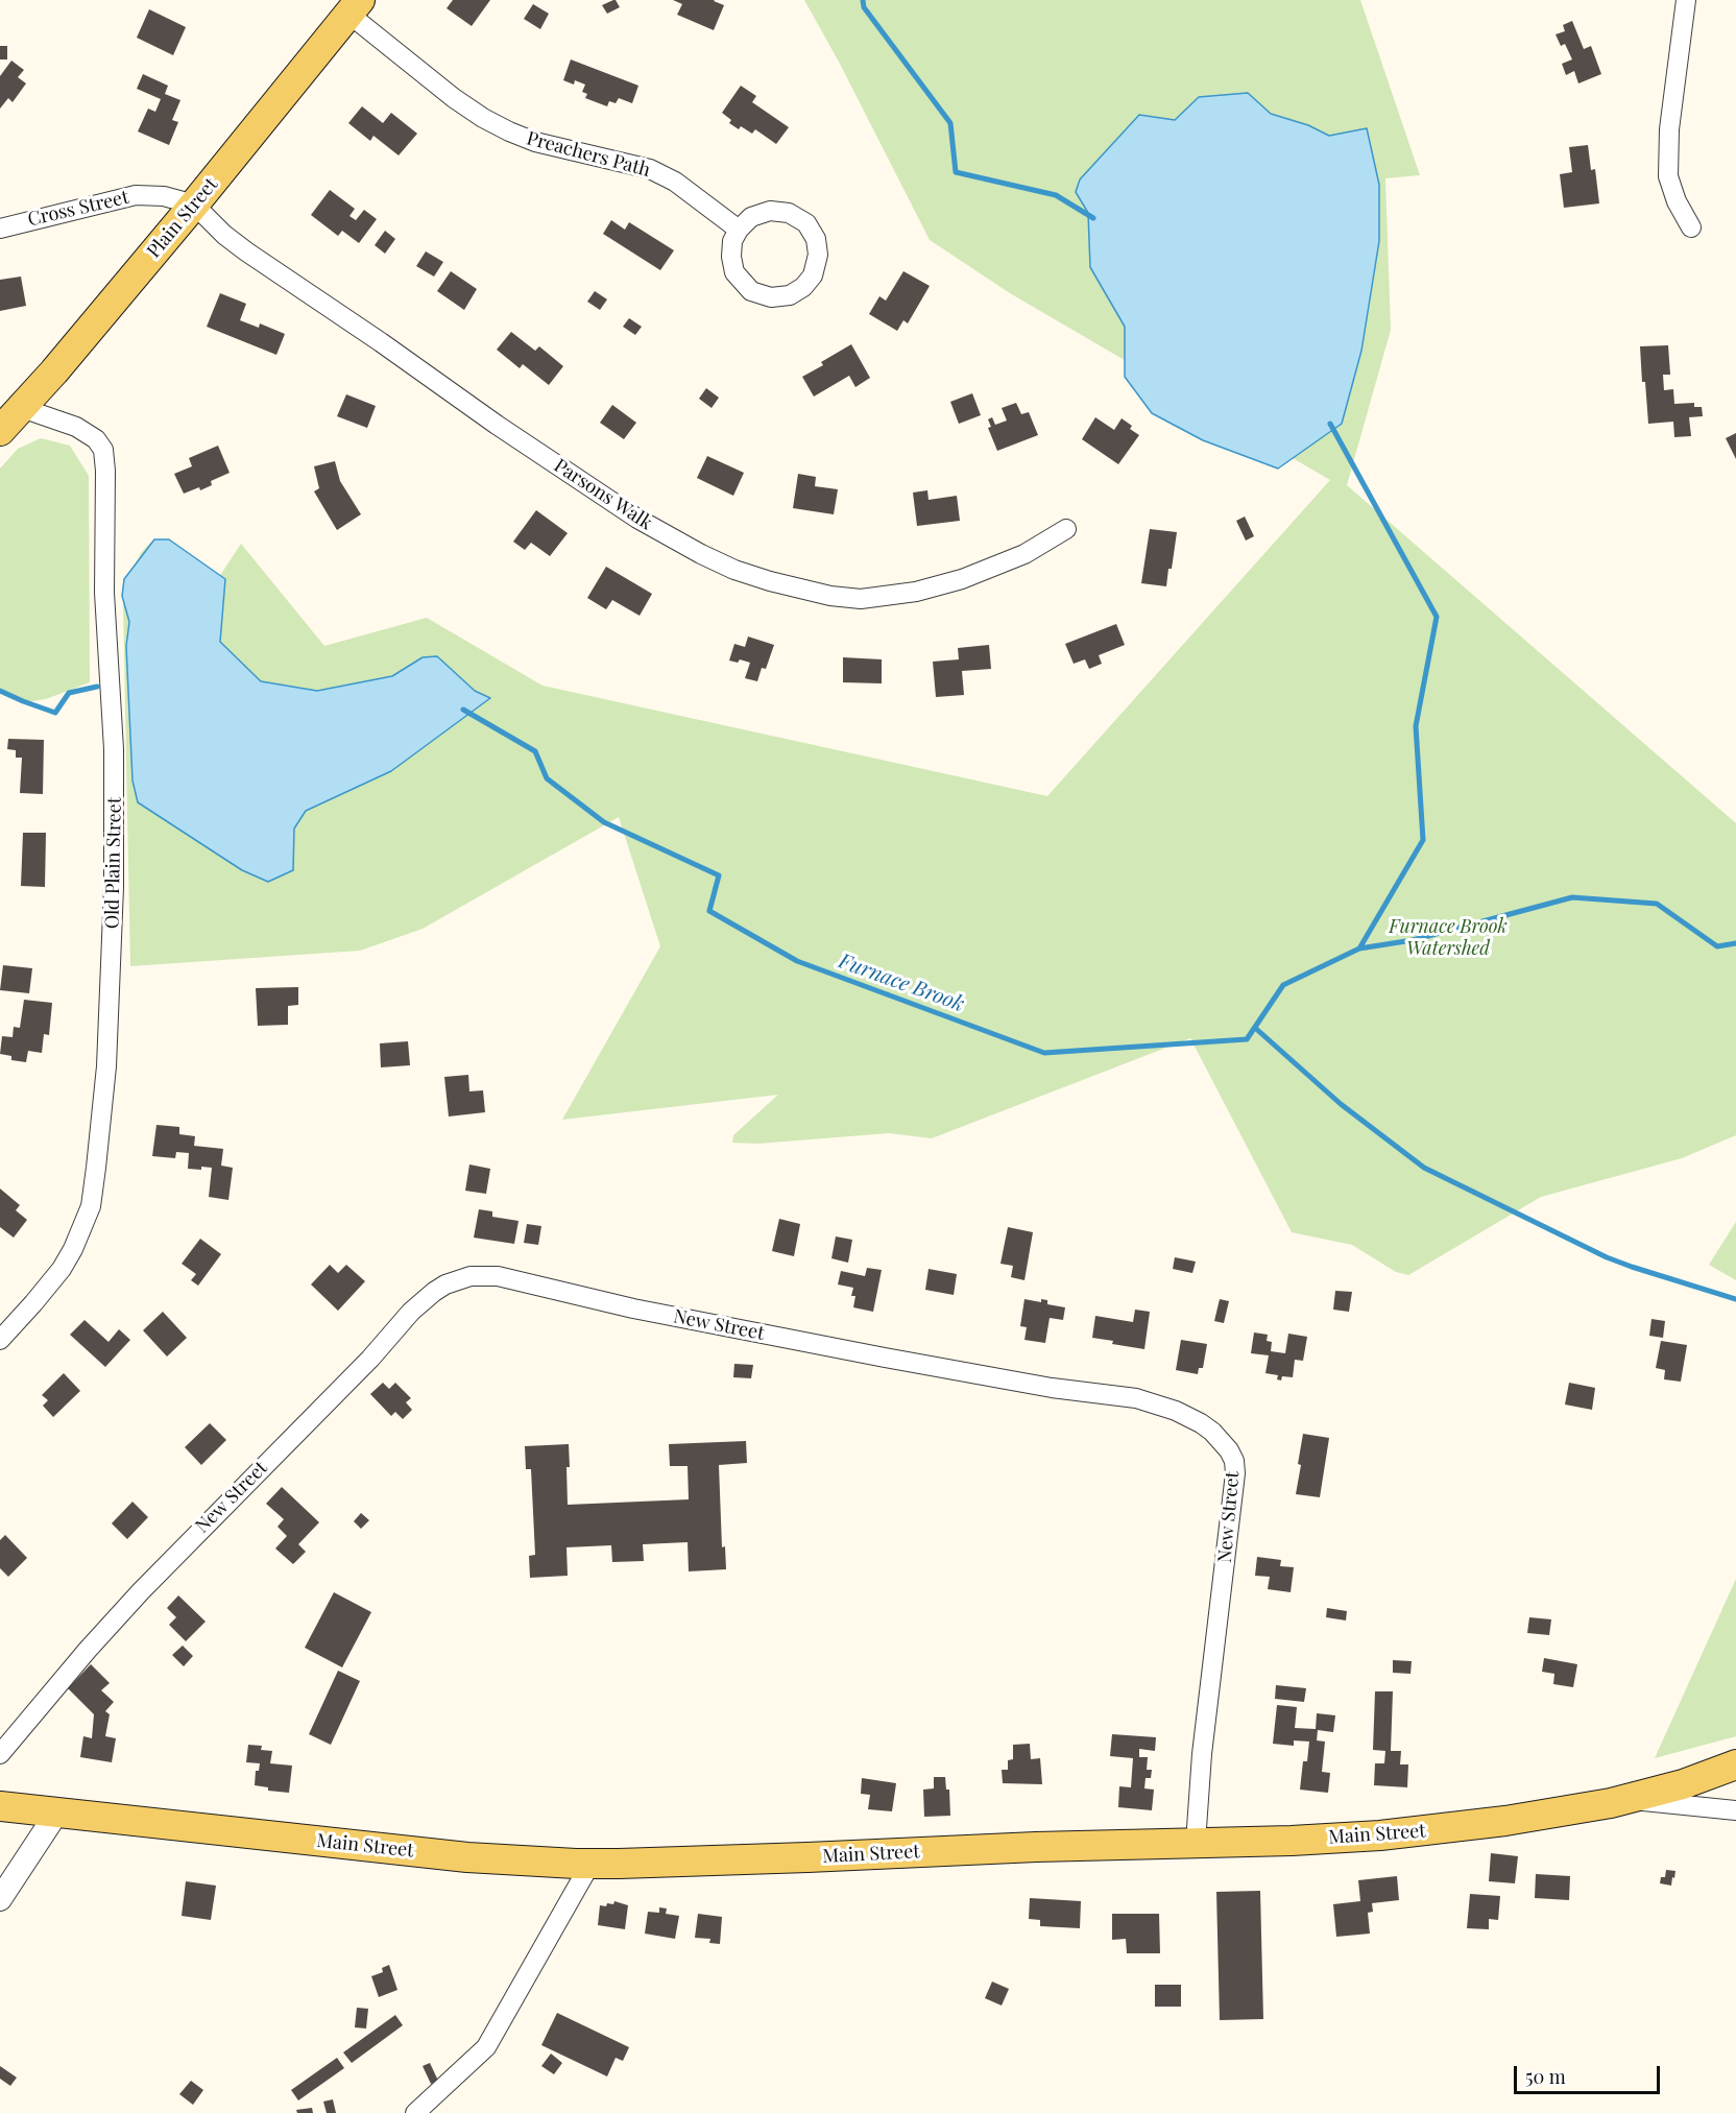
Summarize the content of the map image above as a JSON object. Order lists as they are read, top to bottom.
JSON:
{
  "streets": {
    "main road": ["Plain Street", "Main Street"],
    "street": [
      "Preachers Path",
      "Cross Street",
      "Parsons Walk",
      "Old Plain Street",
      "New Street"
    ]
  },
  "crossings": [
    ["Preachers Path", "Plain Street"],
    ["Cross Street", "Plain Street"],
    ["Cross Street", "Parsons Walk"],
    ["Plain Street", "Parsons Walk"],
    ["Plain Street", "Old Plain Street"],
    ["New Street", "Main Street"]
  ],
  "water": ["Furnace Brook"],
  "parks": ["Furnace Brook Watershed"],
  "scale_bar": "50 m"
}
